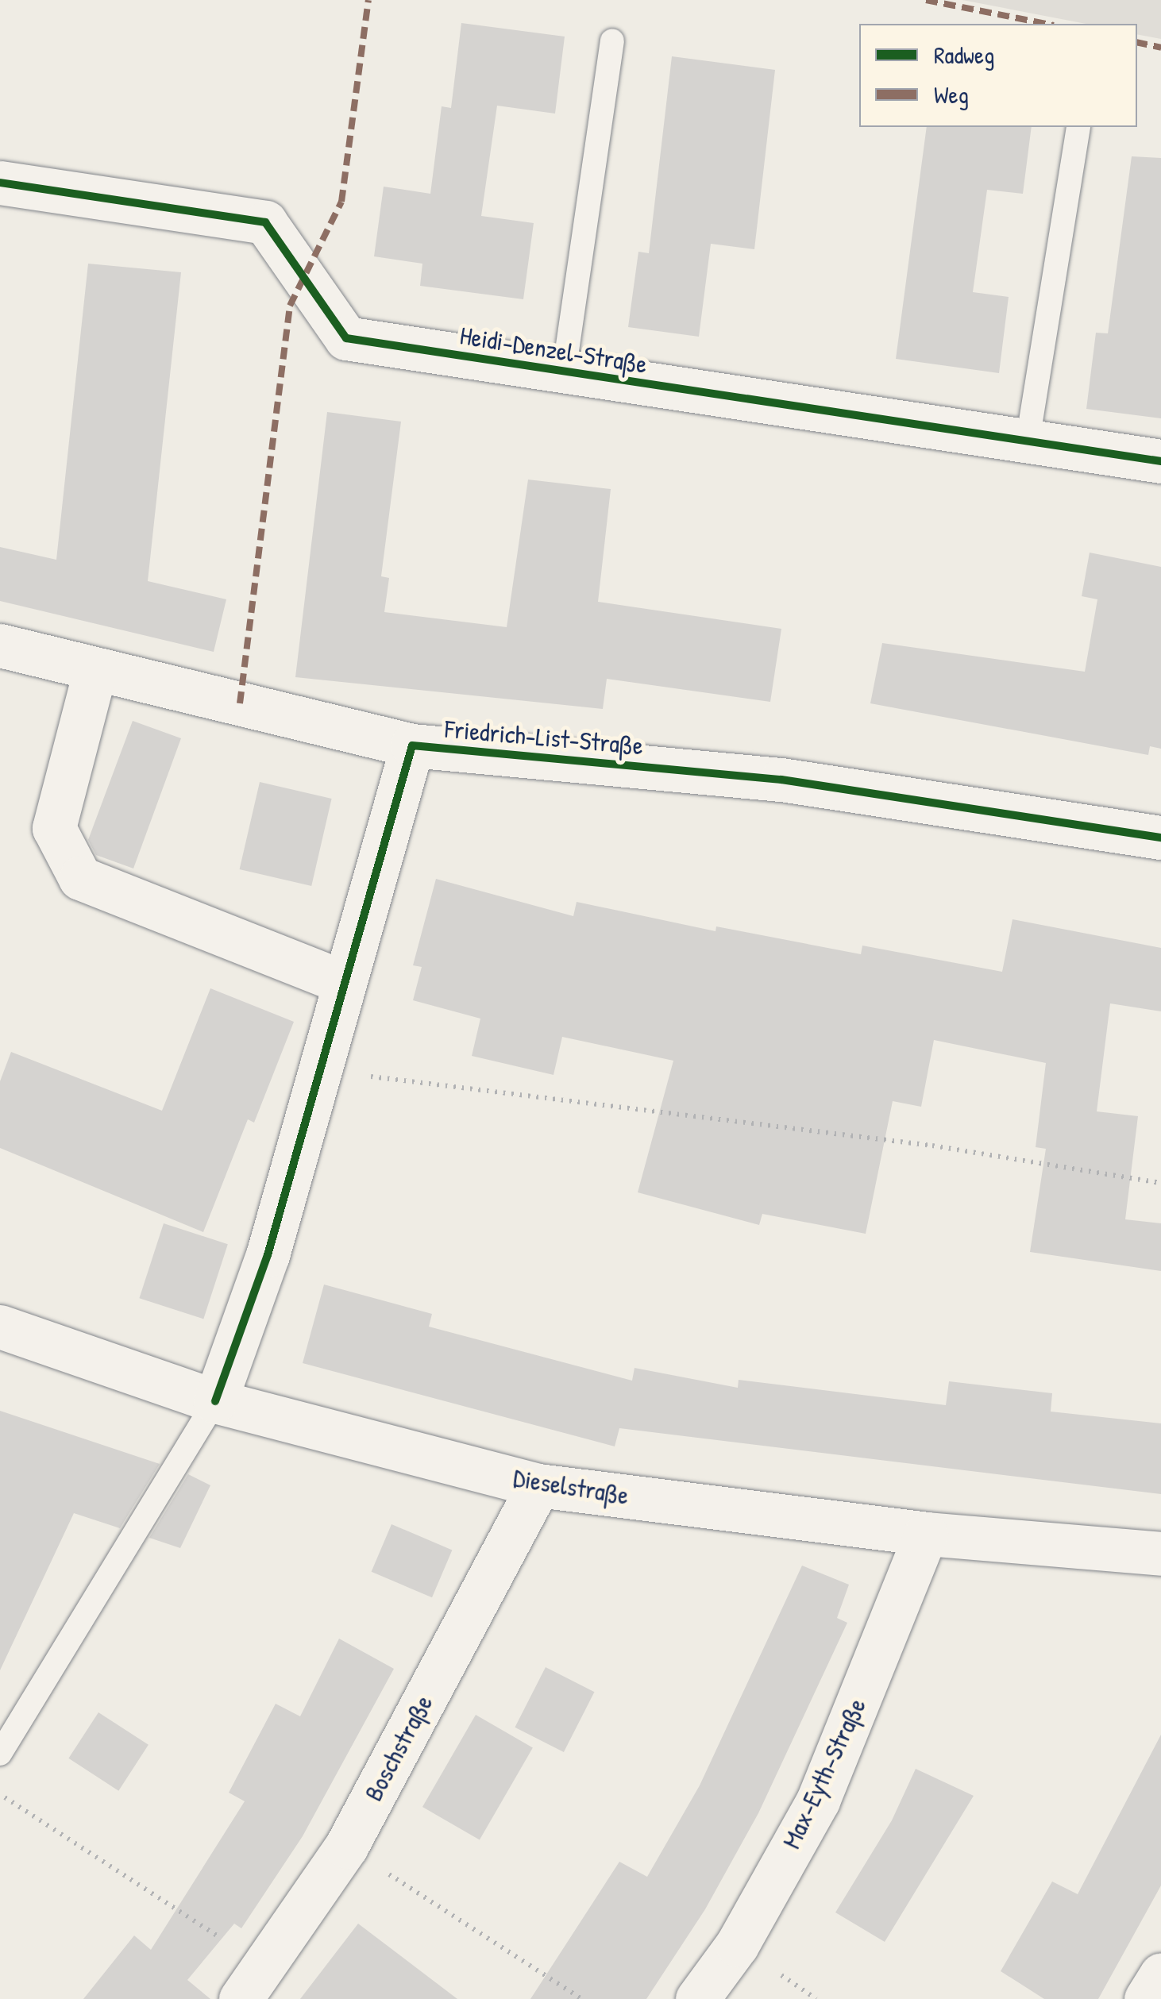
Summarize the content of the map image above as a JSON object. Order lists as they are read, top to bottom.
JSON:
{
  "streets": {
    "street": [
      "Heidi-Denzel-Straße",
      "Friedrich-List-Straße",
      "Dieselstraße",
      "Boschstraße",
      "Max-Eyth-Straße"
    ]
  },
  "crossings": [
    ["Friedrich-List-Straße", "Dieselstraße"],
    ["Dieselstraße", "Boschstraße"],
    ["Dieselstraße", "Max-Eyth-Straße"]
  ],
  "legend": ["Radweg", "Weg"]
}
